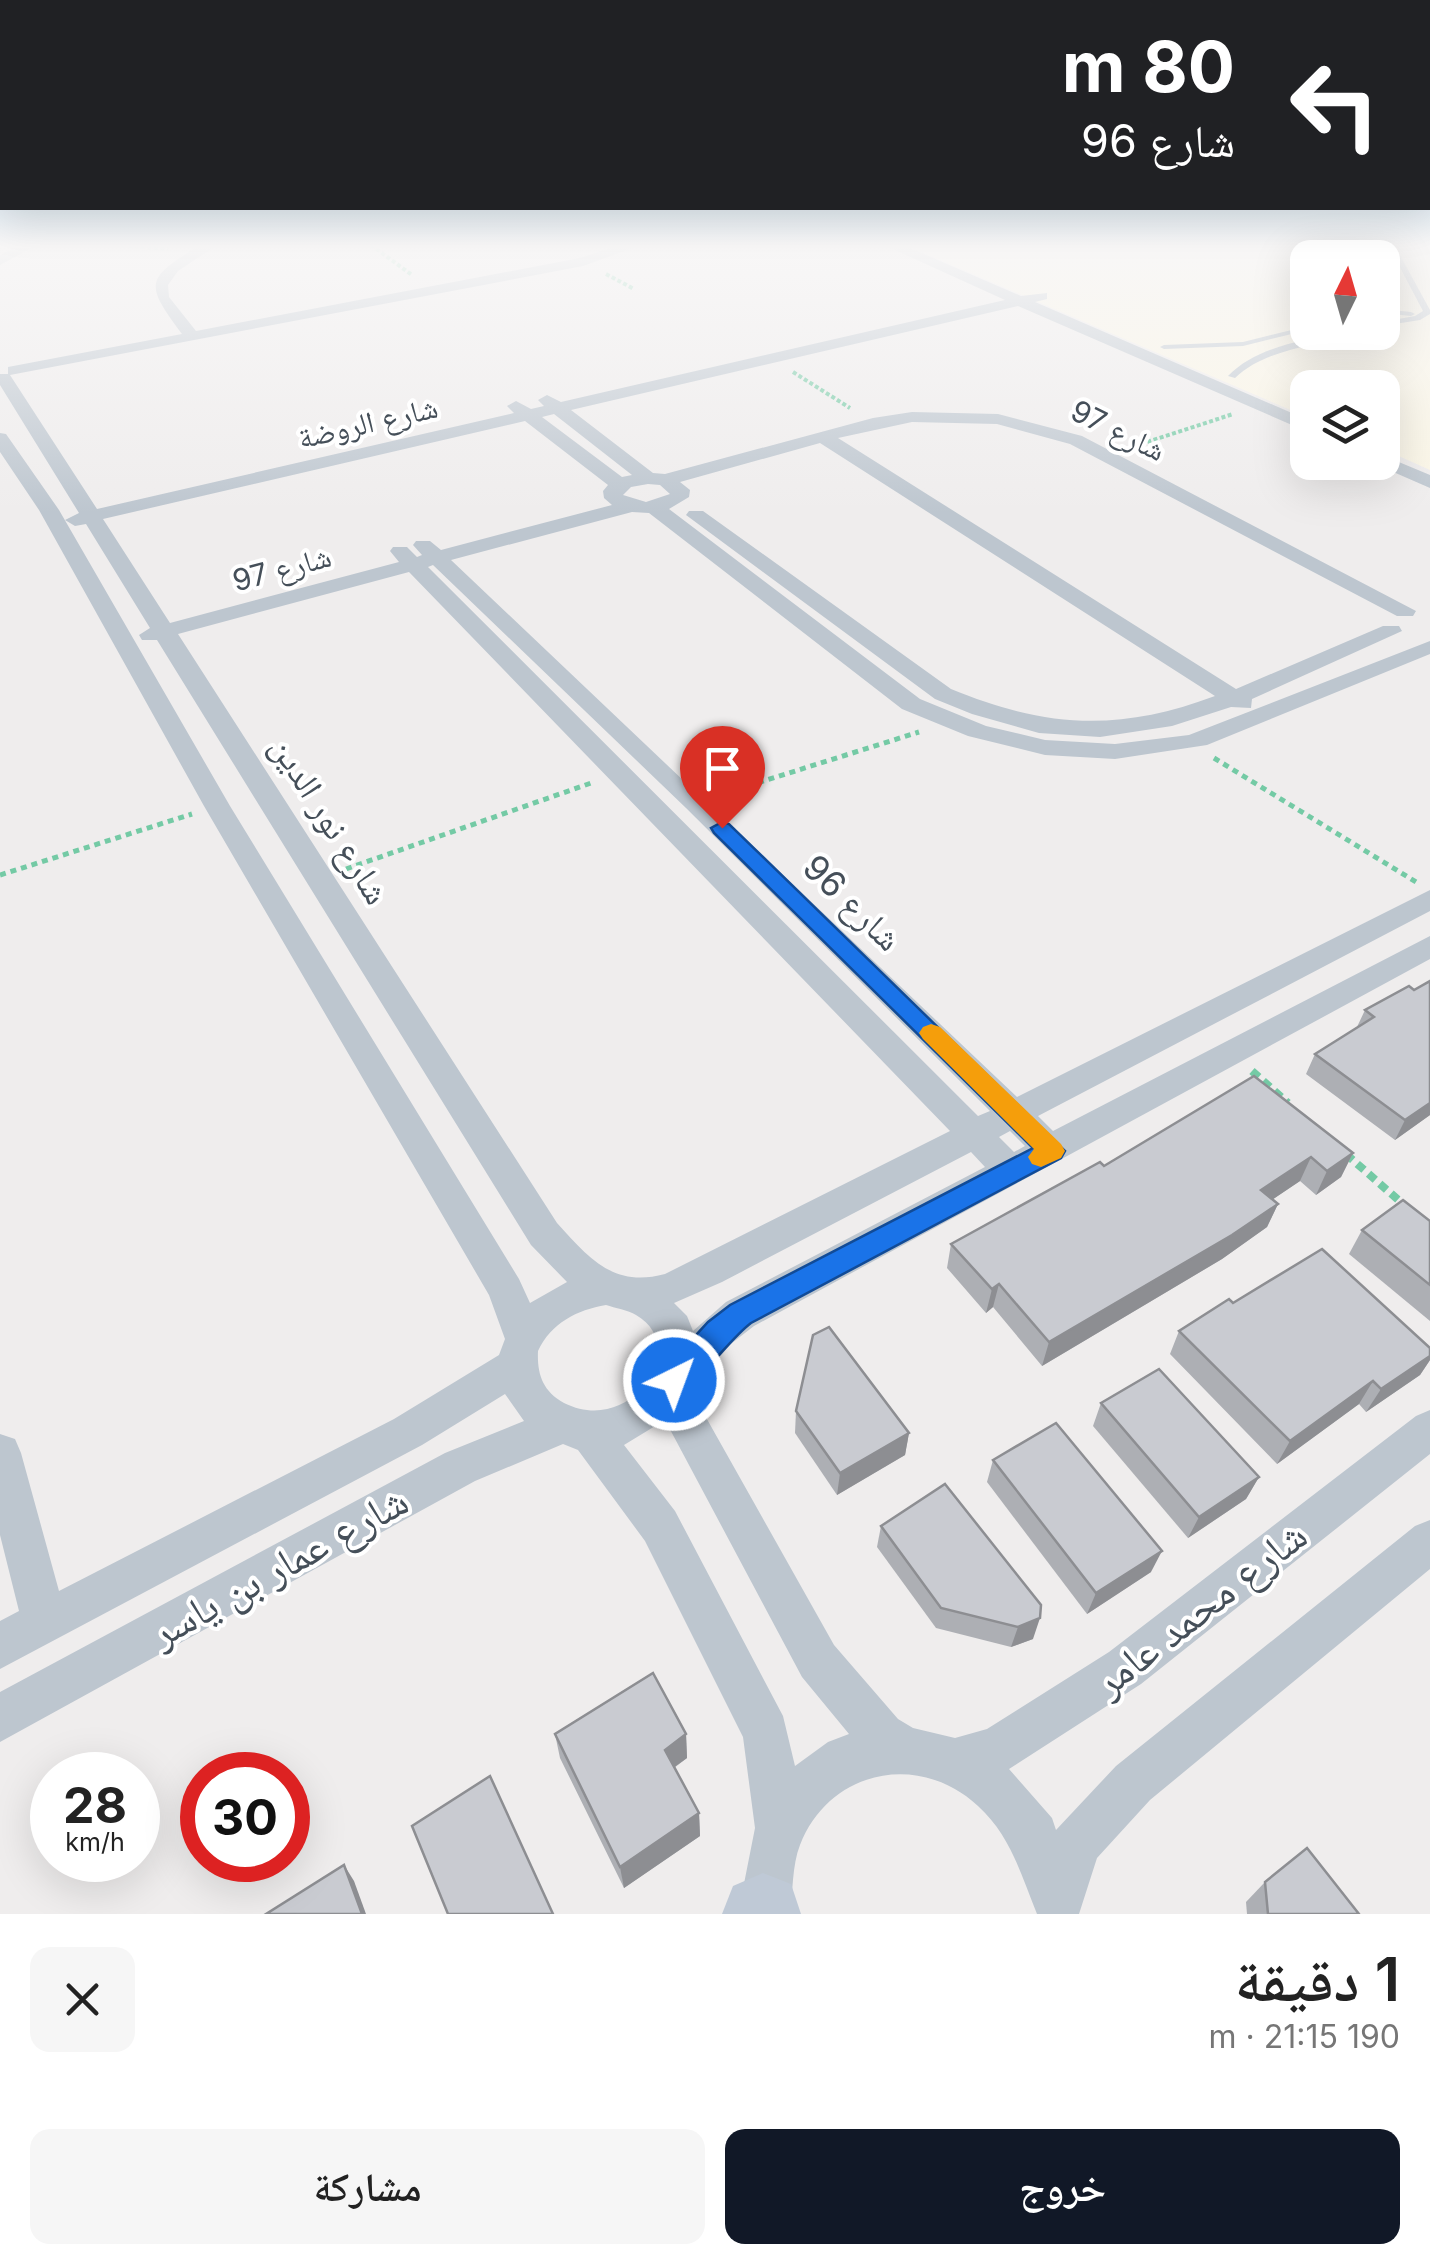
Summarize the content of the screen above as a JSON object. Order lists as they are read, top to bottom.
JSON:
{
  "streets": {
    "street": [
      "شارع الروضة",
      "شارع 97",
      "شارع نور الدين",
      "شارع 96",
      "شارع عمار بن ياسر",
      "شارع محمد عامر"
    ]
  },
  "crossings": [
    ["شارع الروضة", "شارع نور الدين"],
    ["شارع 97", "شارع نور الدين"],
    ["شارع 97", "شارع 96"],
    ["شارع نور الدين", "شارع عمار بن ياسر"]
  ],
  "north": "top",
  "page": {
    "turn": ["80 m", "شارع 96"],
    "speed": "28 km/h",
    "limit": "30",
    "heading": ["1 دقيقة", "190 m · 21:15"],
    "buttons": ["خروج", "مشاركة"]
  }
}
